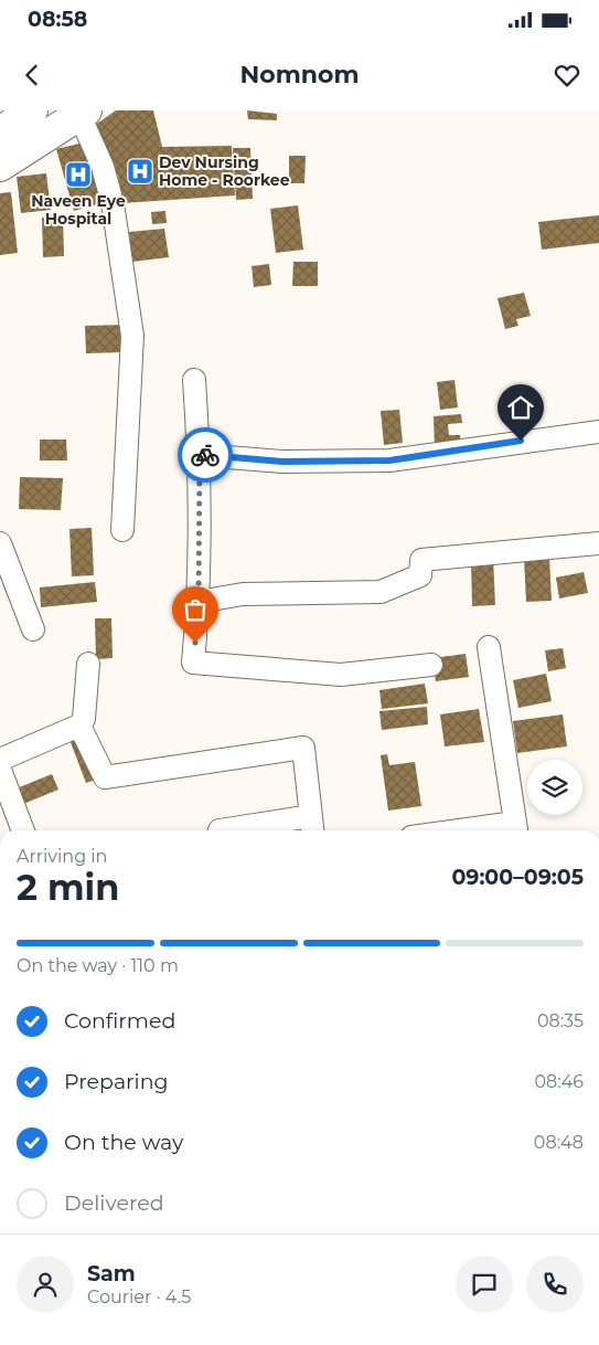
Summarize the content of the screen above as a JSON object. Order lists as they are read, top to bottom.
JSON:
{
  "places": {
    "hospital": ["Dev Nursing Home - Roorkee", "Naveen Eye Hospital"]
  },
  "page": {
    "status": "08:58",
    "header": "Nomnom",
    "heading": ["2 min", "Arriving in", "09:00–09:05"],
    "panel": ["Sam", "Courier · 4.5"],
    "bar": "On the way · 110 m",
    "list": [
      ["Confirmed", "08:35"],
      ["Preparing", "08:46"],
      ["On the way", "08:48"],
      "Delivered"
    ]
  }
}
